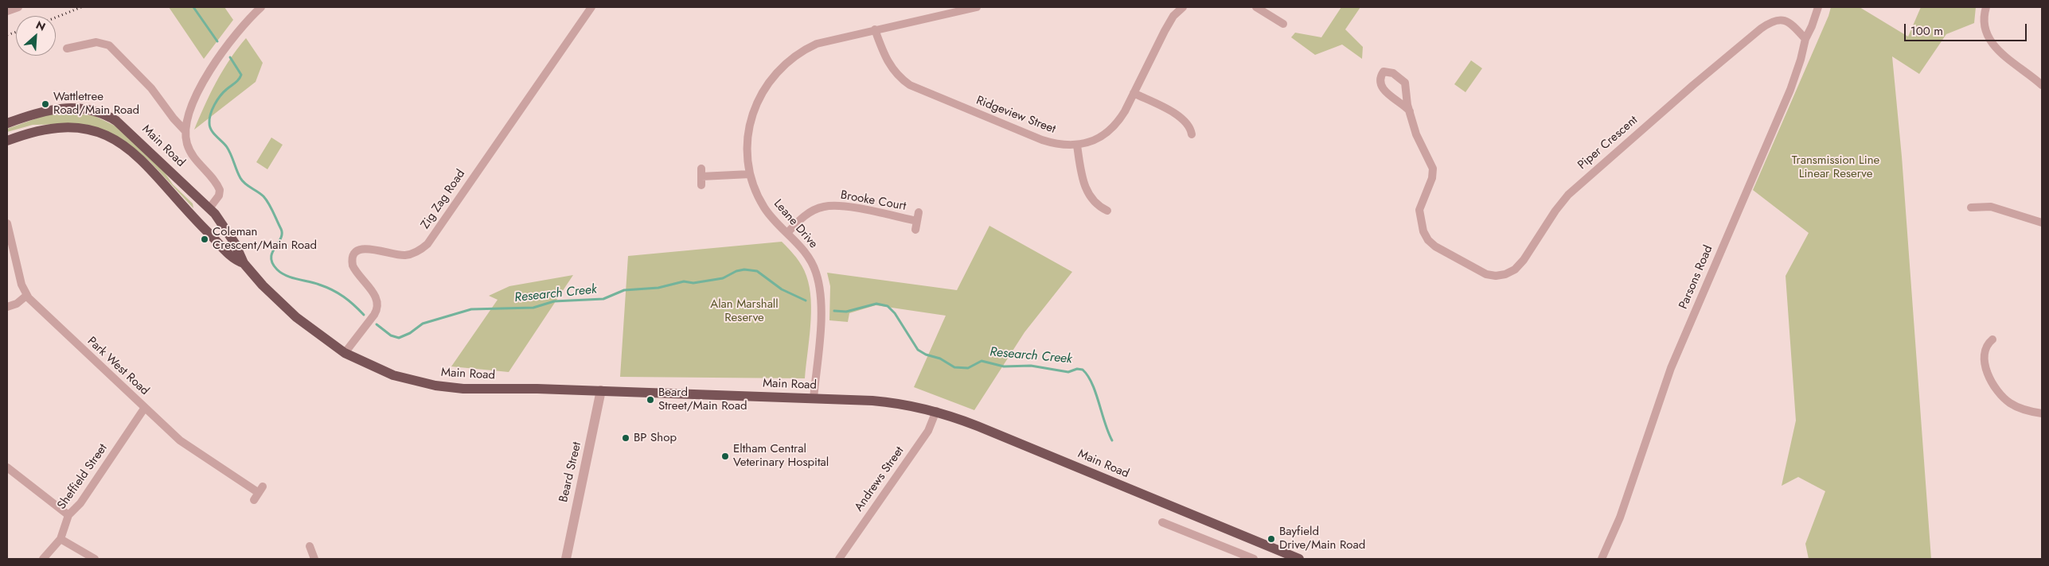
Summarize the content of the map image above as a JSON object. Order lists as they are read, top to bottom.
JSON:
{
  "streets": {
    "main road": ["Main Road"],
    "street": [
      "Ridgeview Street",
      "Piper Crescent",
      "Zig Zag Road",
      "Brooke Court",
      "Leane Drive",
      "Parsons Road",
      "Park West Road",
      "Beard Street",
      "Sheffield Street",
      "Andrews Street"
    ]
  },
  "crossings": [
    ["Ridgeview Street", "Leane Drive"],
    ["Piper Crescent", "Parsons Road"],
    ["Main Road", "Zig Zag Road"],
    ["Main Road", "Leane Drive"],
    ["Main Road", "Beard Street"],
    ["Main Road", "Andrews Street"],
    ["Brooke Court", "Leane Drive"],
    ["Park West Road", "Sheffield Street"]
  ],
  "water": ["Research Creek"],
  "parks": ["Transmission Line Linear Reserve", "Alan Marshall Reserve"],
  "places": [
    "Wattletree Road/Main Road",
    "Coleman Crescent/Main Road",
    "Beard Street/Main Road",
    "BP Shop",
    "Eltham Central Veterinary Hospital",
    "Bayfield Drive/Main Road"
  ],
  "scale_bar": "100 m",
  "north": "top right"
}
